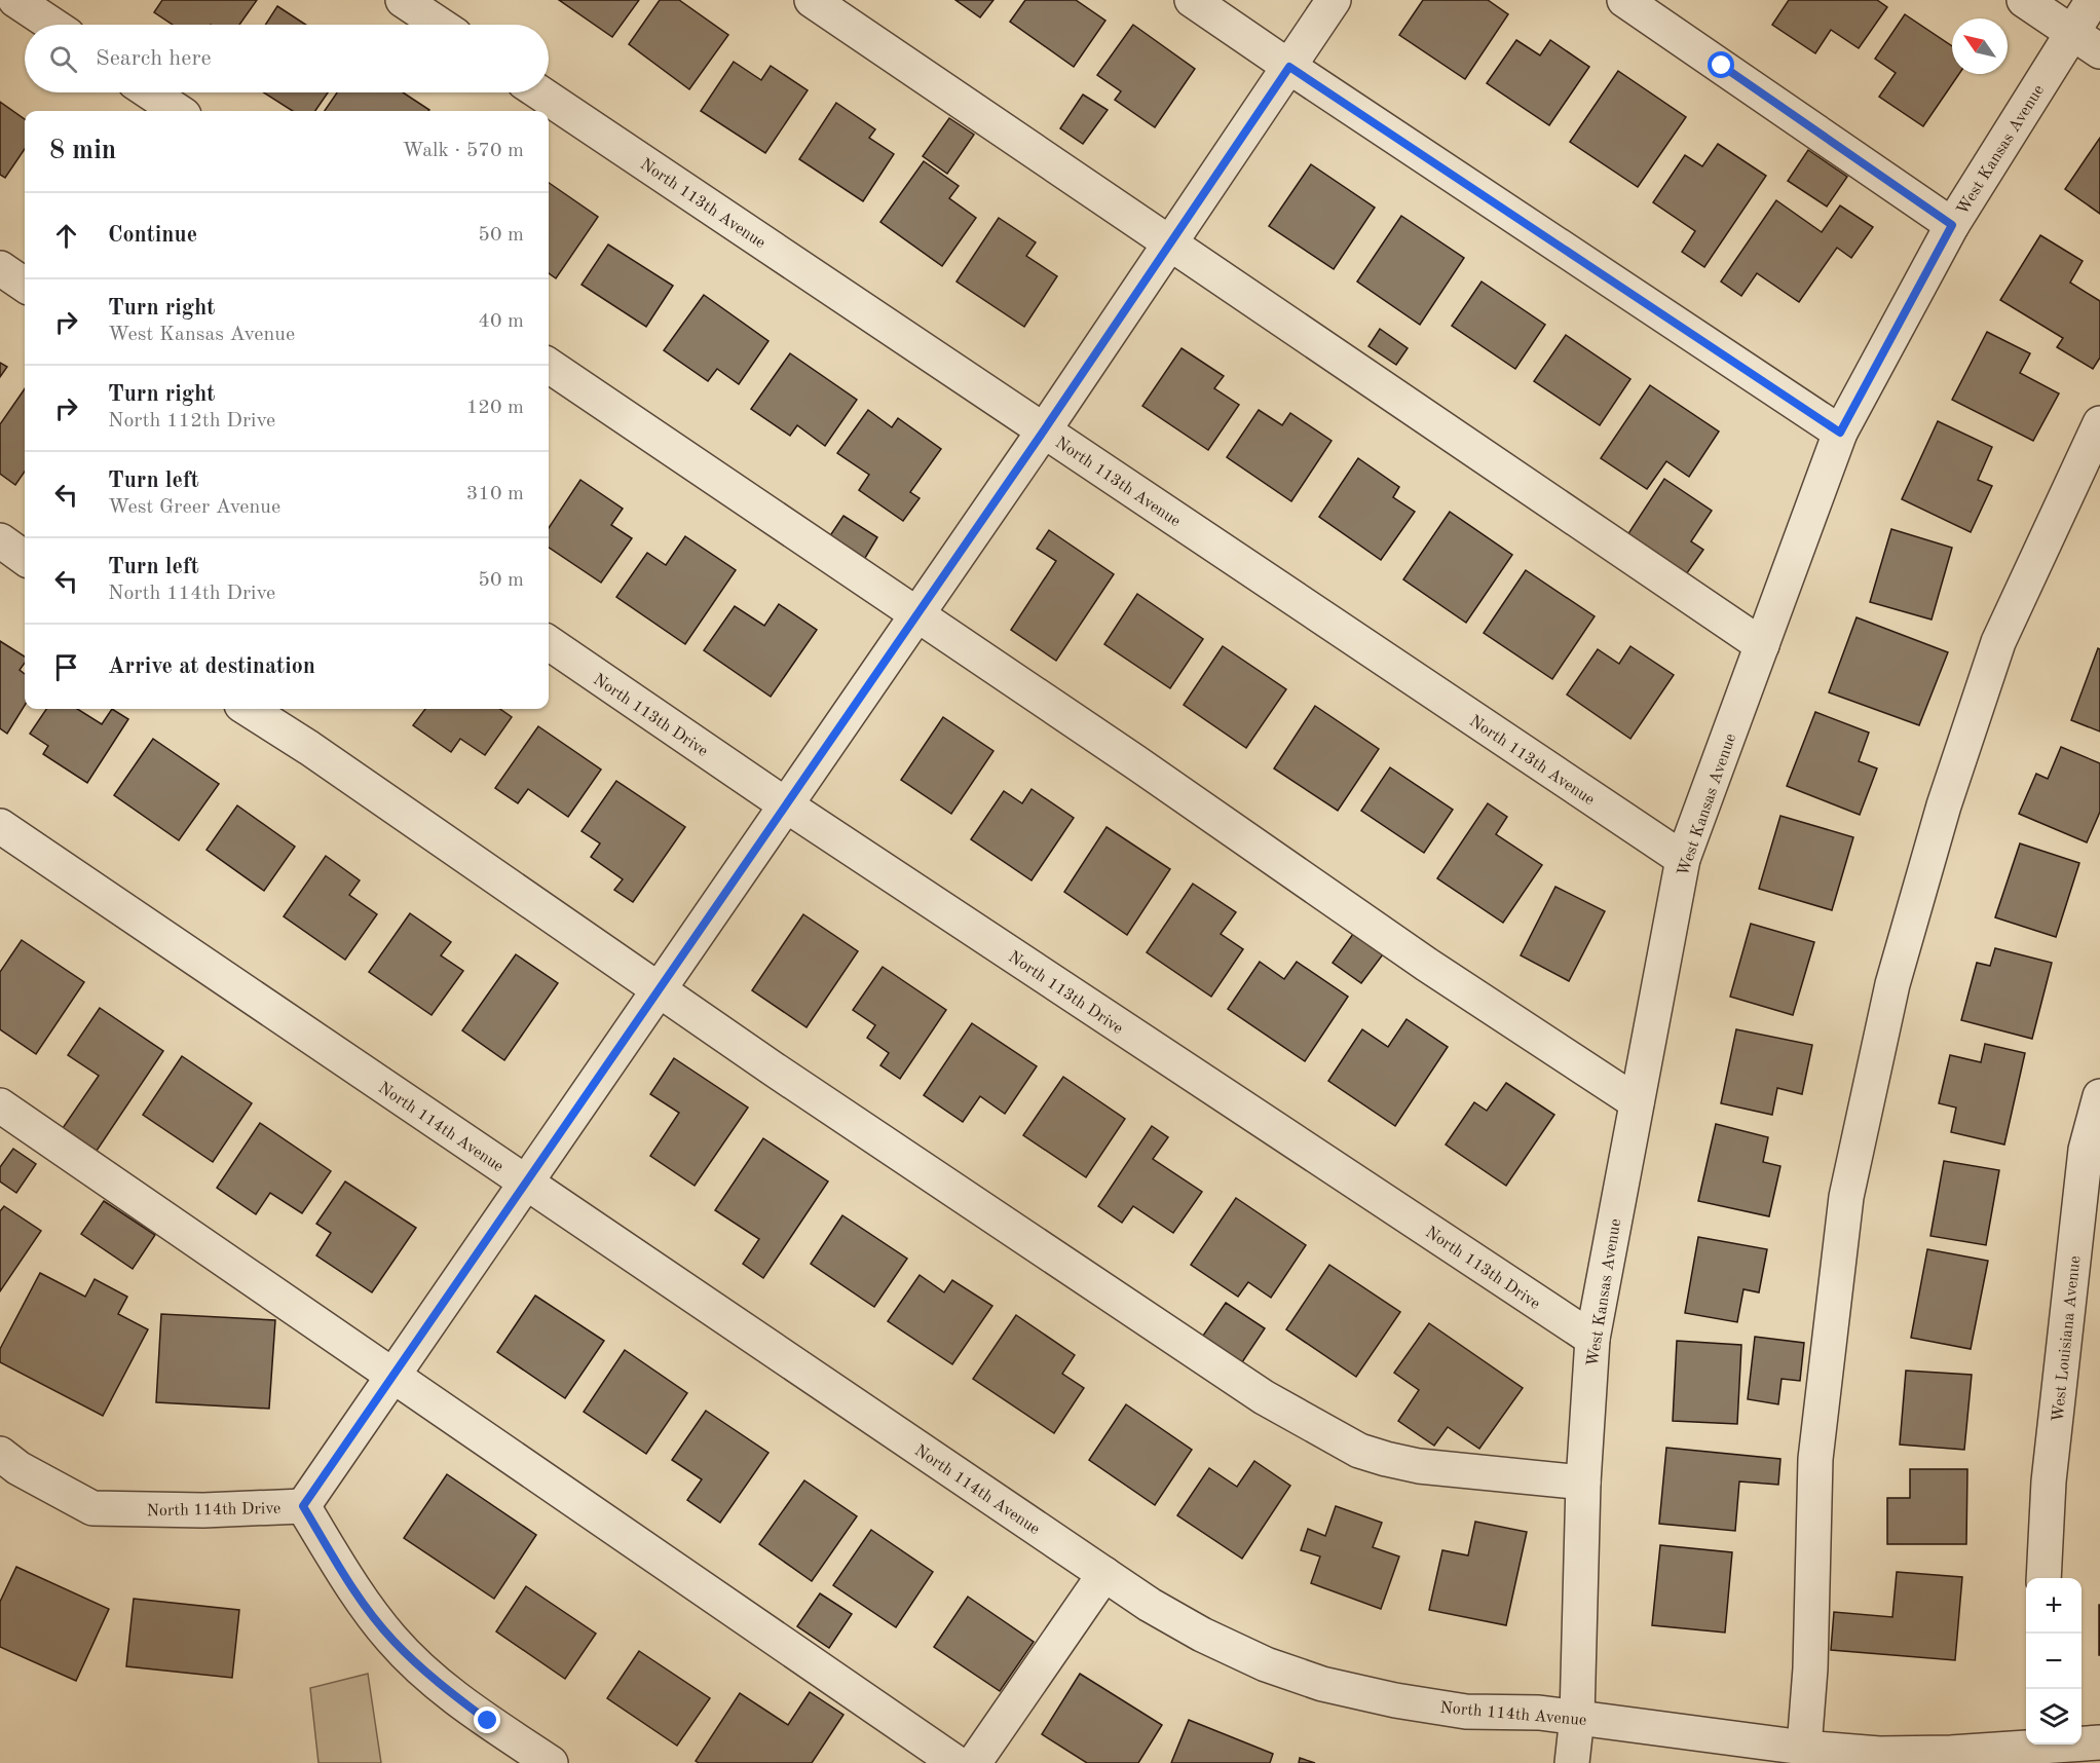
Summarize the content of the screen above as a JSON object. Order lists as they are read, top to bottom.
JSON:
{
  "streets": {
    "street": [
      "West Kansas Avenue",
      "North 113th Avenue",
      "North 113th Drive",
      "North 114th Avenue",
      "West Louisiana Avenue",
      "North 114th Drive"
    ]
  },
  "crossings": [
    ["West Kansas Avenue", "North 113th Avenue"],
    ["West Kansas Avenue", "North 113th Drive"],
    ["West Kansas Avenue", "North 114th Avenue"]
  ],
  "north": "top left",
  "page": {
    "search": "Search here",
    "heading": ["8 min", "Walk · 570 m"],
    "list": [
      ["Continue", "50 m"],
      ["Turn right", "West Kansas Avenue", "40 m"],
      ["Turn right", "North 112th Drive", "120 m"],
      ["Turn left", "West Greer Avenue", "310 m"],
      ["Turn left", "North 114th Drive", "50 m"],
      "Arrive at destination"
    ],
    "map_buttons": ["+", "−"]
  }
}
